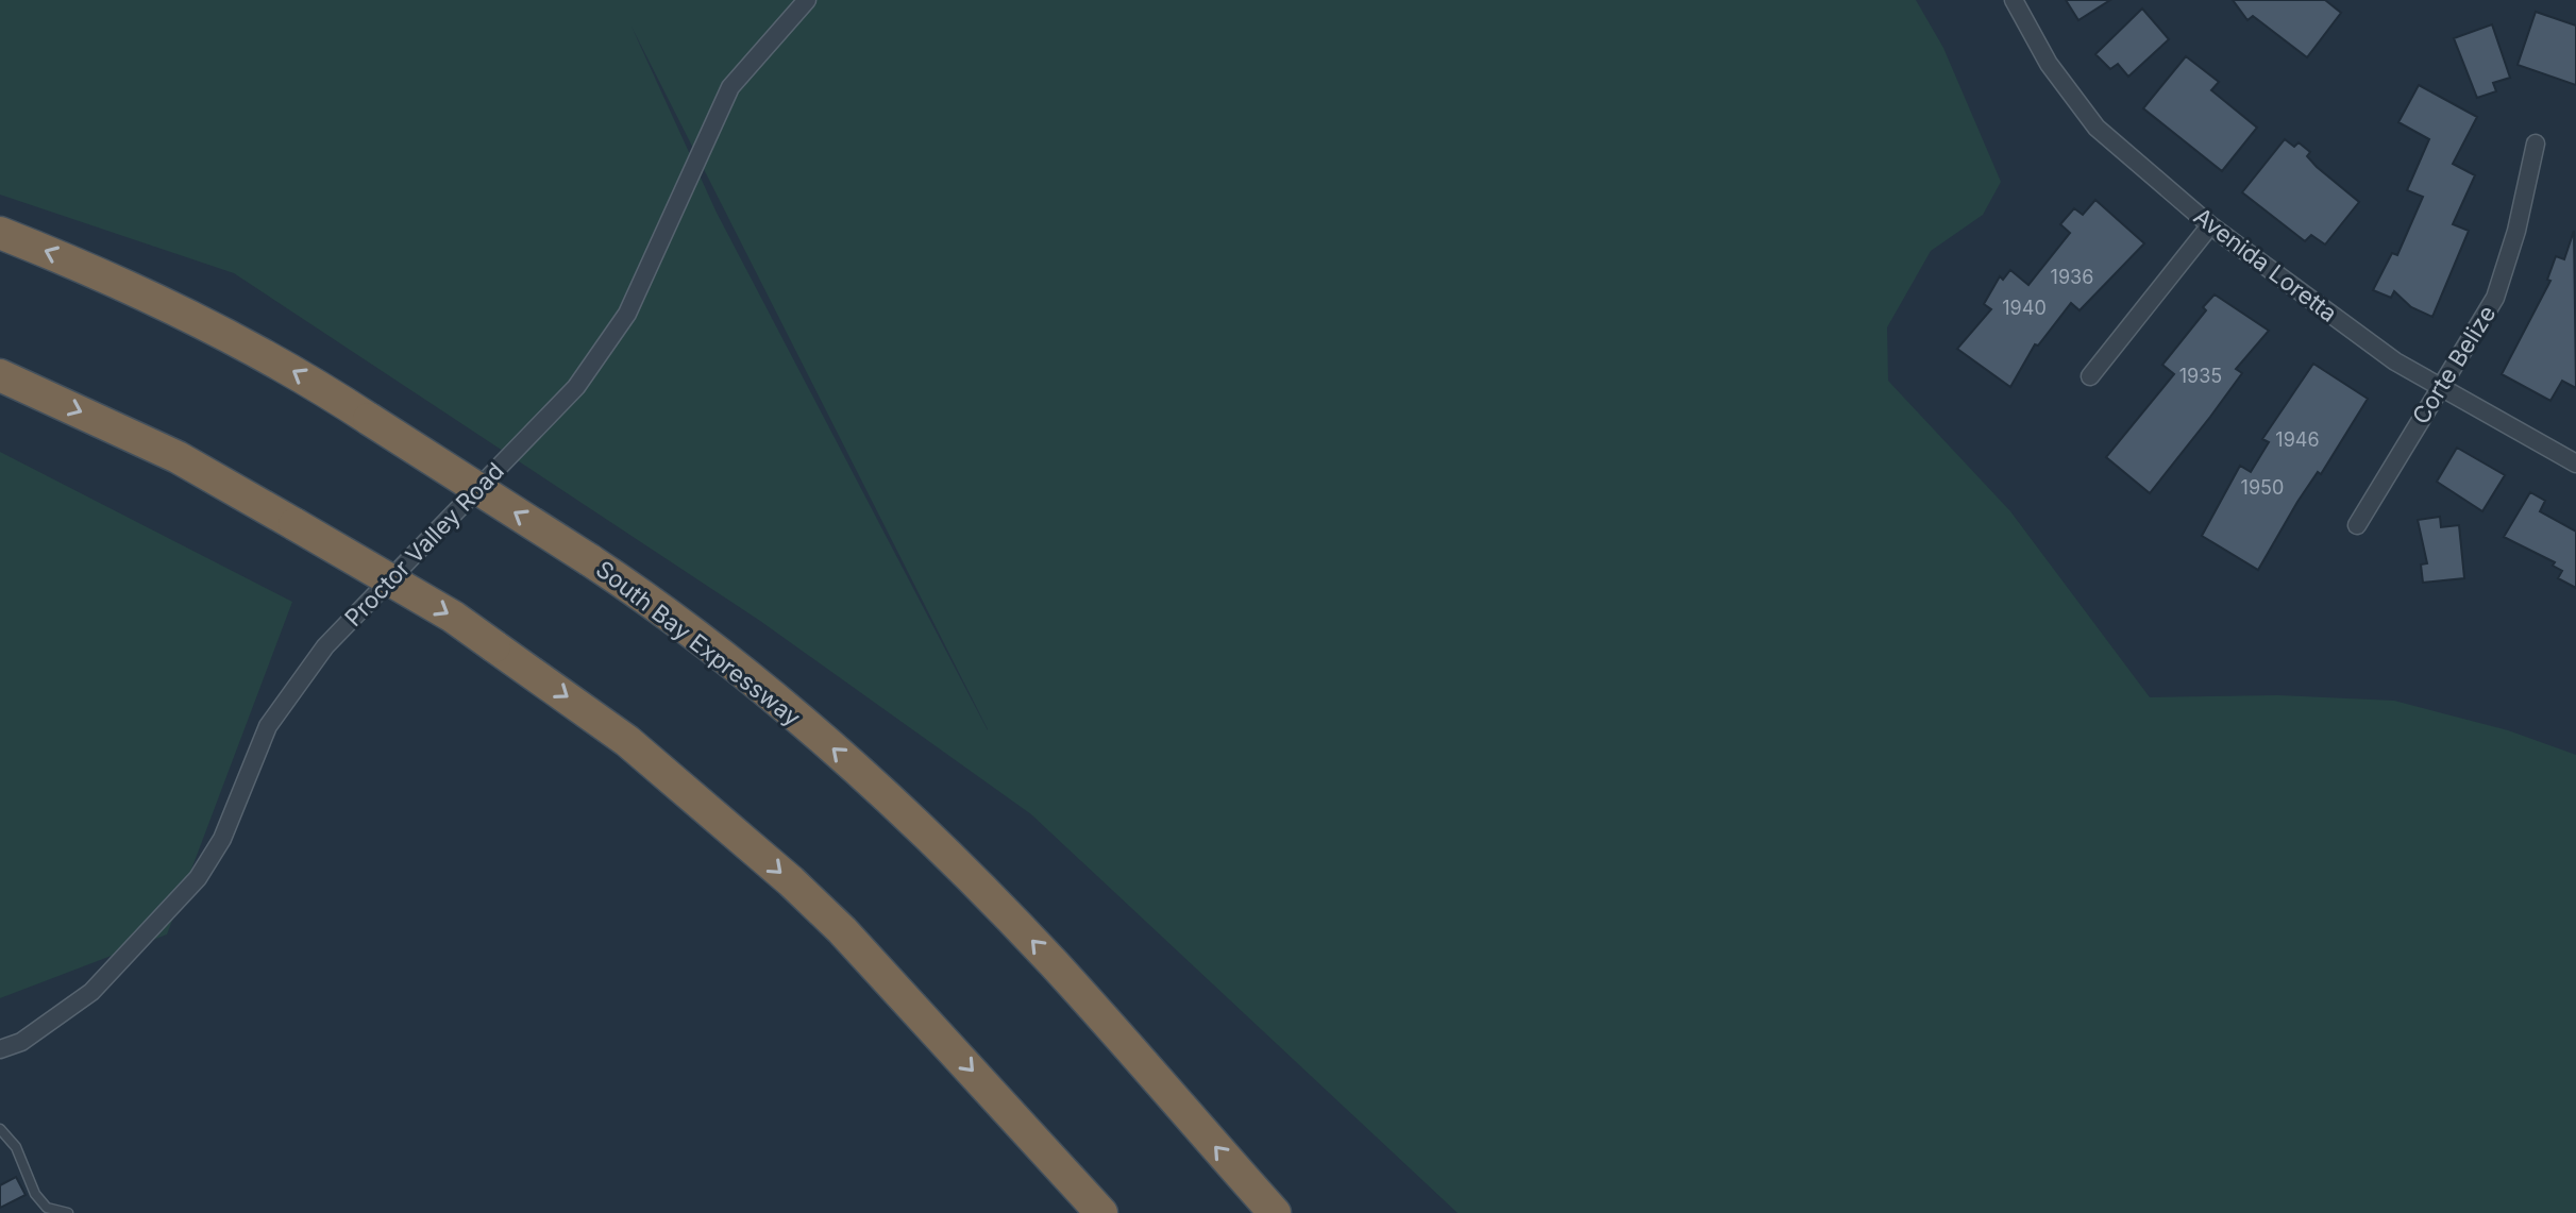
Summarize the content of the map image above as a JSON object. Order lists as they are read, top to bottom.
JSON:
{
  "streets": {
    "highway": ["South Bay Expressway"],
    "street": ["Avenida Loretta", "Corte Belize", "Proctor Valley Road"]
  },
  "crossings": [
    ["Avenida Loretta", "Corte Belize"]
  ],
  "house_numbers": [
    "1936",
    "1940",
    "1935",
    "1946",
    "1950"
  ]
}
